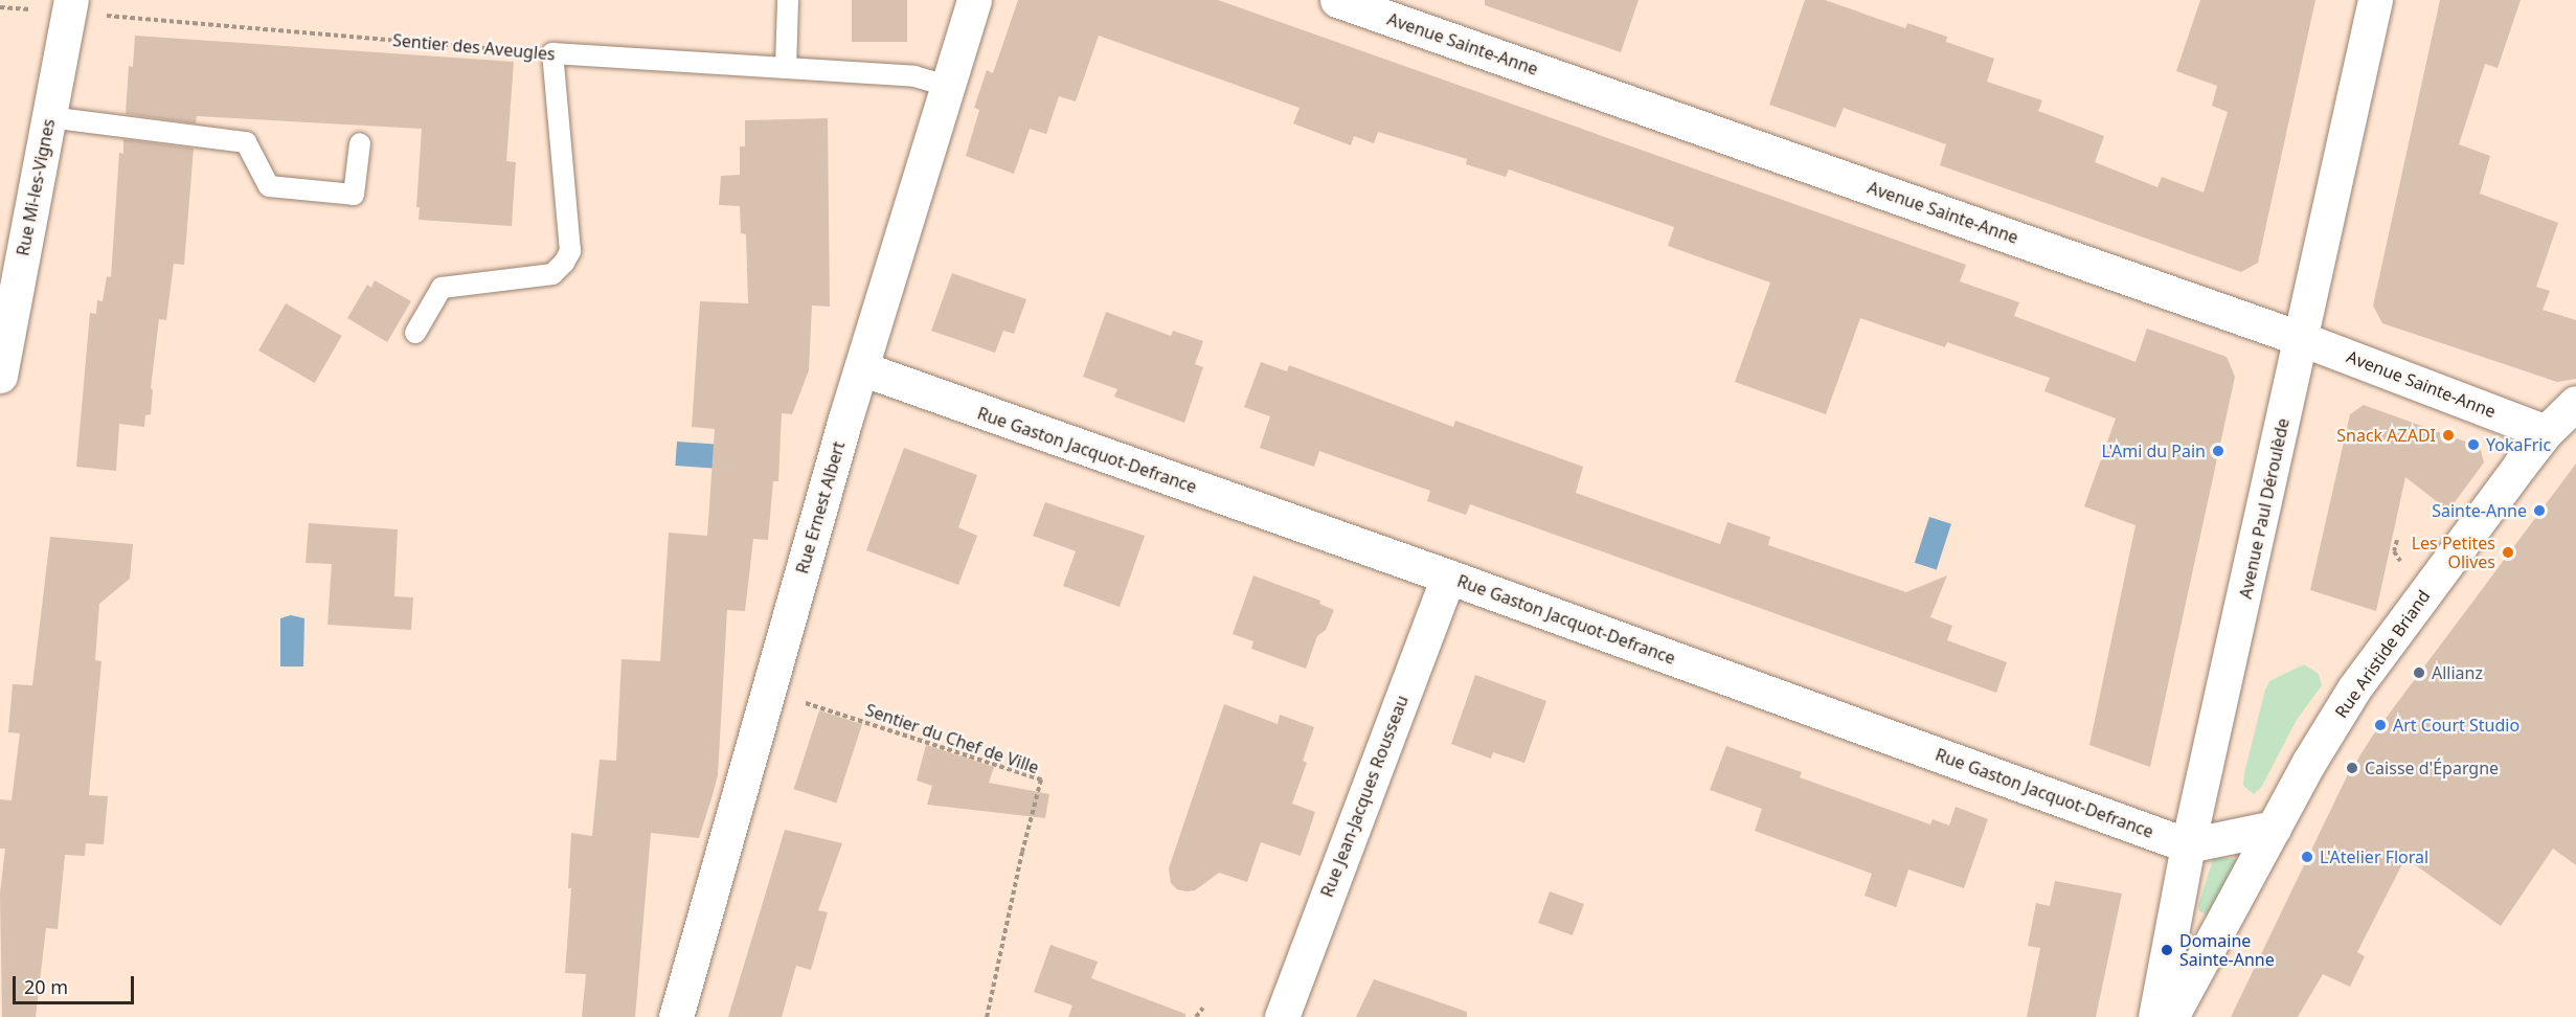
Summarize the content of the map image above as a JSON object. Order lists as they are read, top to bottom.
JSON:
{
  "streets": {
    "street": [
      "Avenue Sainte-Anne",
      "Rue Mi-les-Vignes",
      "Rue Gaston Jacquot-Defrance",
      "Rue Ernest Albert",
      "Avenue Paul Déroulède",
      "Rue Aristide Briand",
      "Rue Jean-Jacques Rousseau"
    ],
    "lane": ["Sentier des Aveugles"],
    "path": ["Sentier du Chef de Ville"]
  },
  "crossings": [
    ["Avenue Sainte-Anne", "Avenue Paul Déroulède"],
    ["Avenue Sainte-Anne", "Rue Aristide Briand"],
    ["Sentier des Aveugles", "Rue Mi-les-Vignes"],
    ["Sentier des Aveugles", "Rue Ernest Albert"],
    ["Rue Gaston Jacquot-Defrance", "Rue Ernest Albert"],
    ["Rue Gaston Jacquot-Defrance", "Avenue Paul Déroulède"],
    ["Rue Gaston Jacquot-Defrance", "Rue Jean-Jacques Rousseau"],
    ["Rue Ernest Albert", "Sentier du Chef de Ville"]
  ],
  "places": [
    "Snack AZADI",
    "YokaFric",
    "L'Ami du Pain",
    "Sainte-Anne",
    "Les Petites Olives",
    "Allianz",
    "Art Court Studio",
    "Caisse d'Épargne",
    "L'Atelier Floral",
    "Domaine Sainte-Anne"
  ],
  "scale_bar": "20 m"
}
